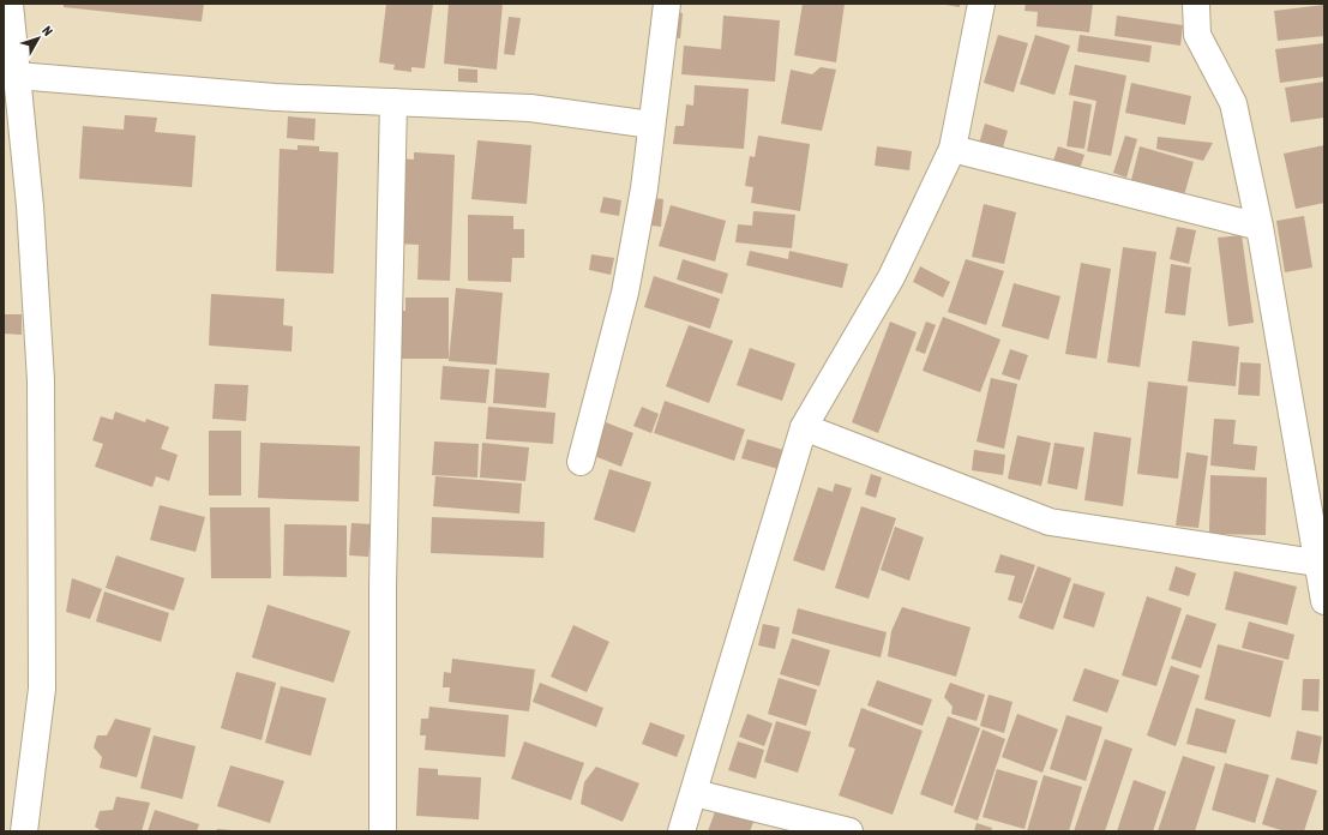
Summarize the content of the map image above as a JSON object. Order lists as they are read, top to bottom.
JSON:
{
  "north": "top right"
}
